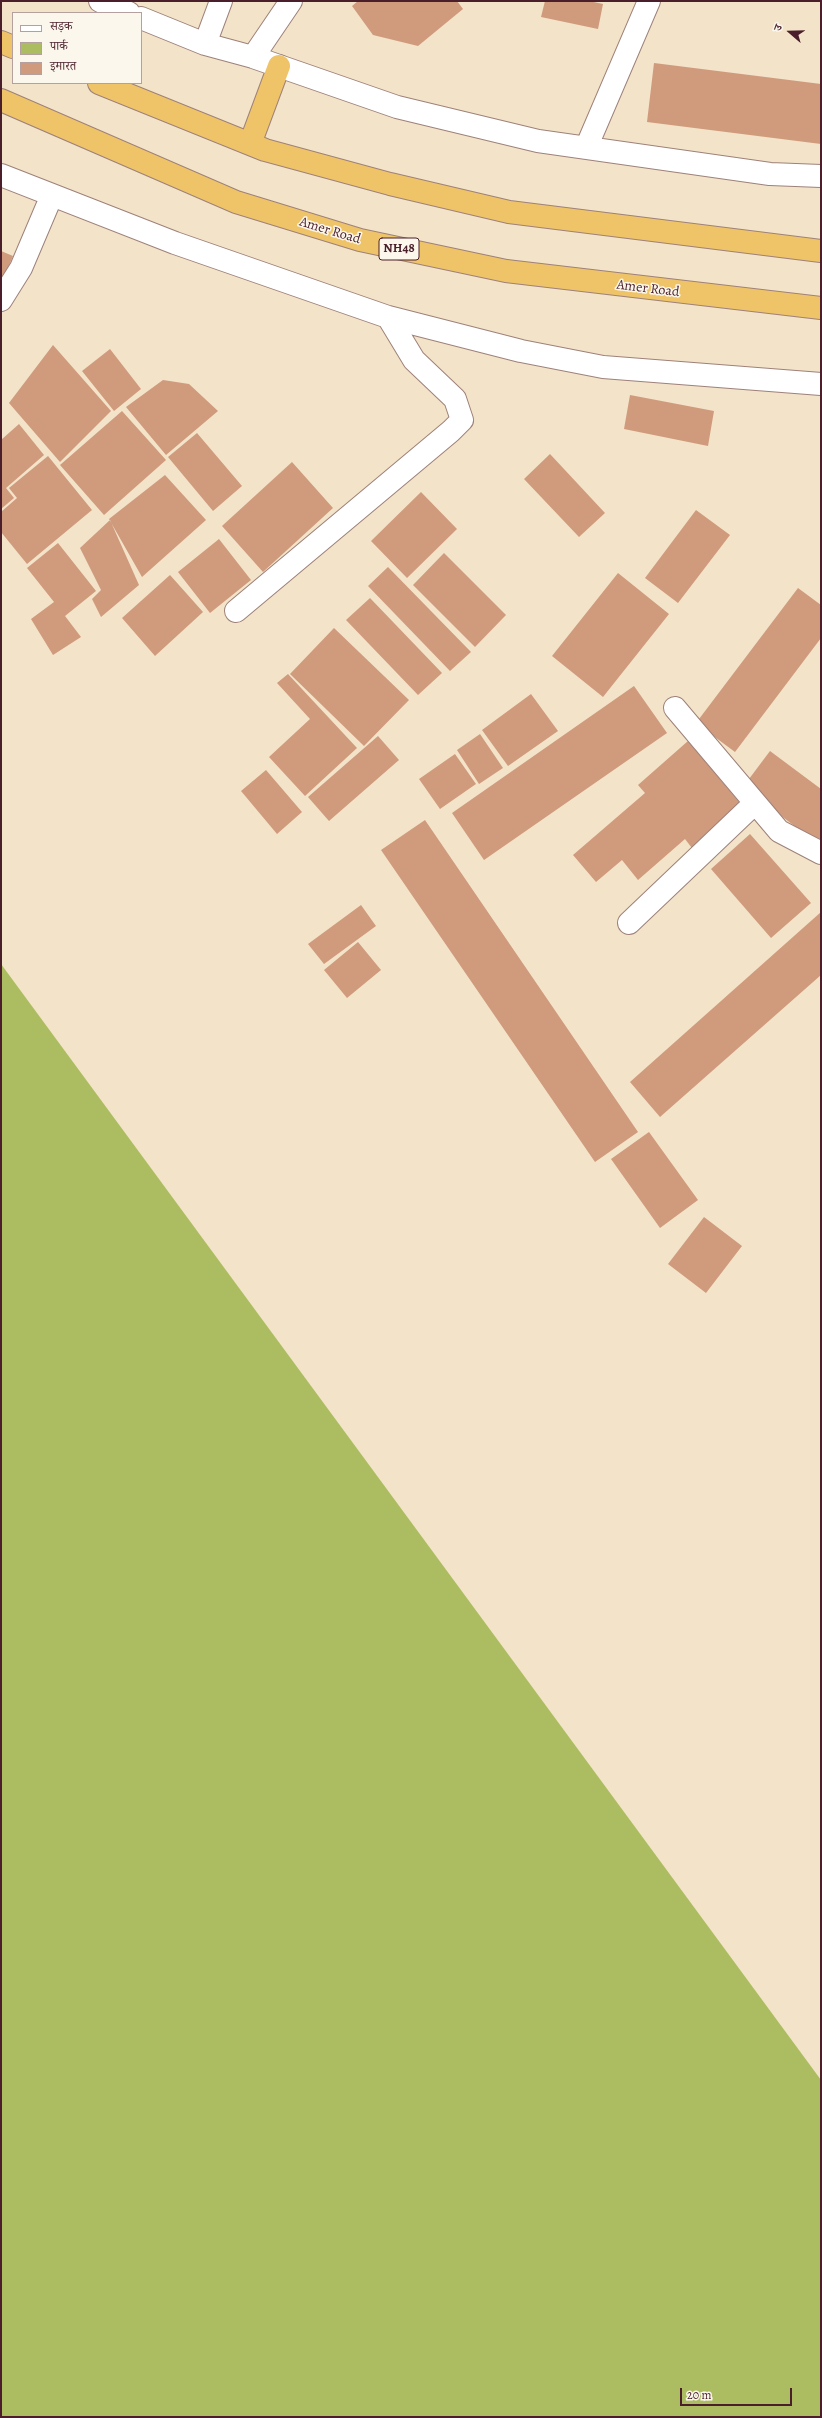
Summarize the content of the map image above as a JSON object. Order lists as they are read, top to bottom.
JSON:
{
  "streets": {
    "highway": ["Amer Road", "NH48"]
  },
  "legend": ["सड़क", "पार्क", "इमारत"],
  "scale_bar": "20 m",
  "north": "left"
}
